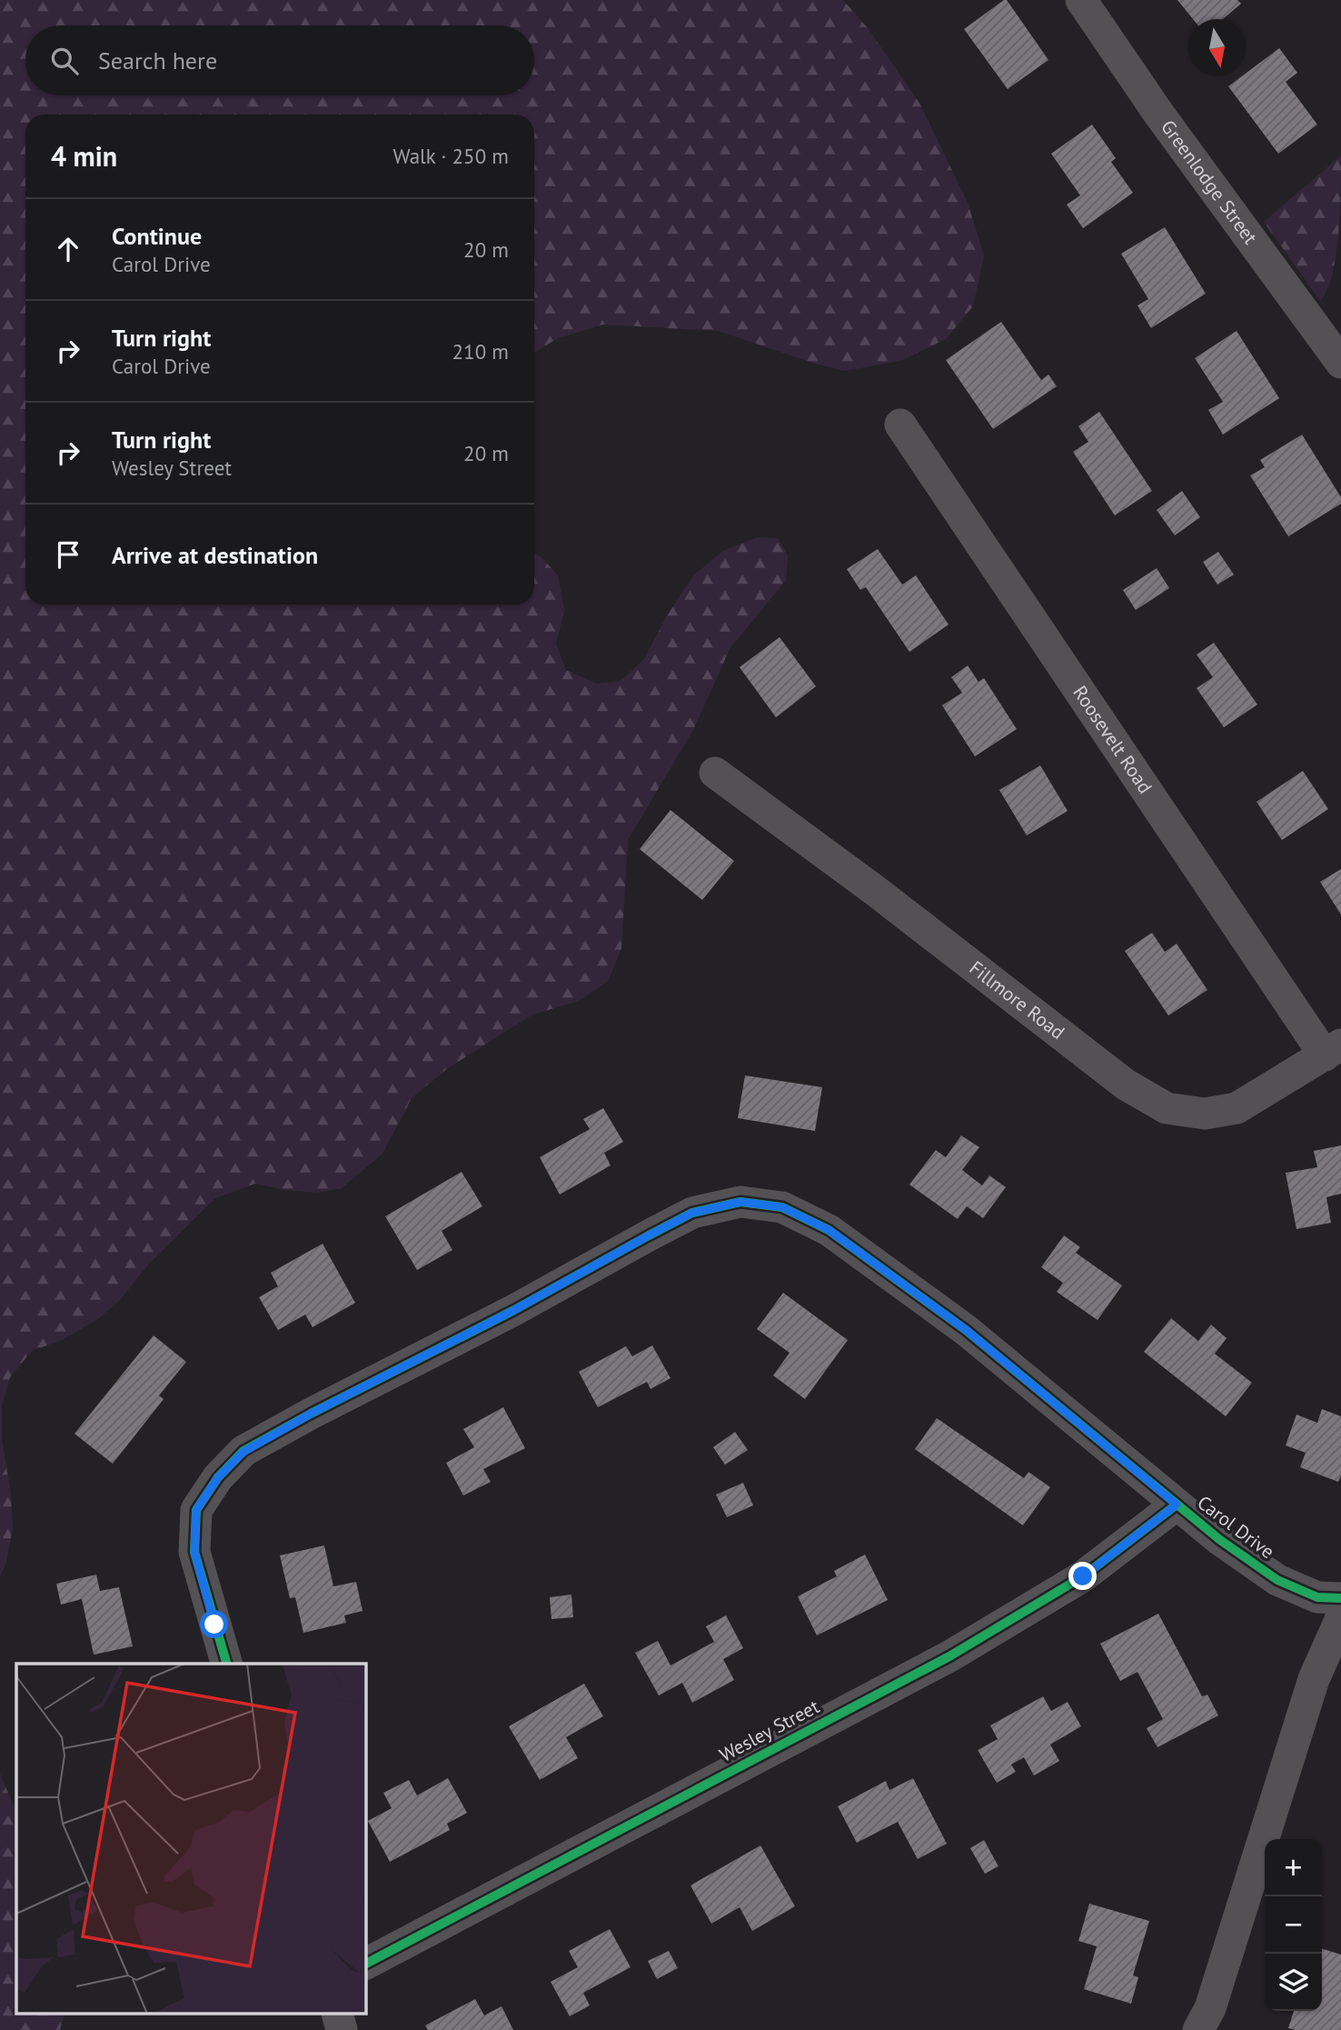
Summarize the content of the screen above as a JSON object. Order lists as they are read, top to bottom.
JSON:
{
  "streets": {
    "street": [
      "Greenlodge Street",
      "Roosevelt Road",
      "Fillmore Road",
      "Carol Drive",
      "Wesley Street"
    ]
  },
  "crossings": [
    ["Roosevelt Road", "Fillmore Road"],
    ["Carol Drive", "Wesley Street"]
  ],
  "north": "bottom",
  "page": {
    "search": "Search here",
    "heading": ["4 min", "Walk · 250 m"],
    "list": [
      ["Continue", "Carol Drive", "20 m"],
      ["Turn right", "Carol Drive", "210 m"],
      ["Turn right", "Wesley Street", "20 m"],
      "Arrive at destination"
    ],
    "map_buttons": ["+", "−"]
  }
}
